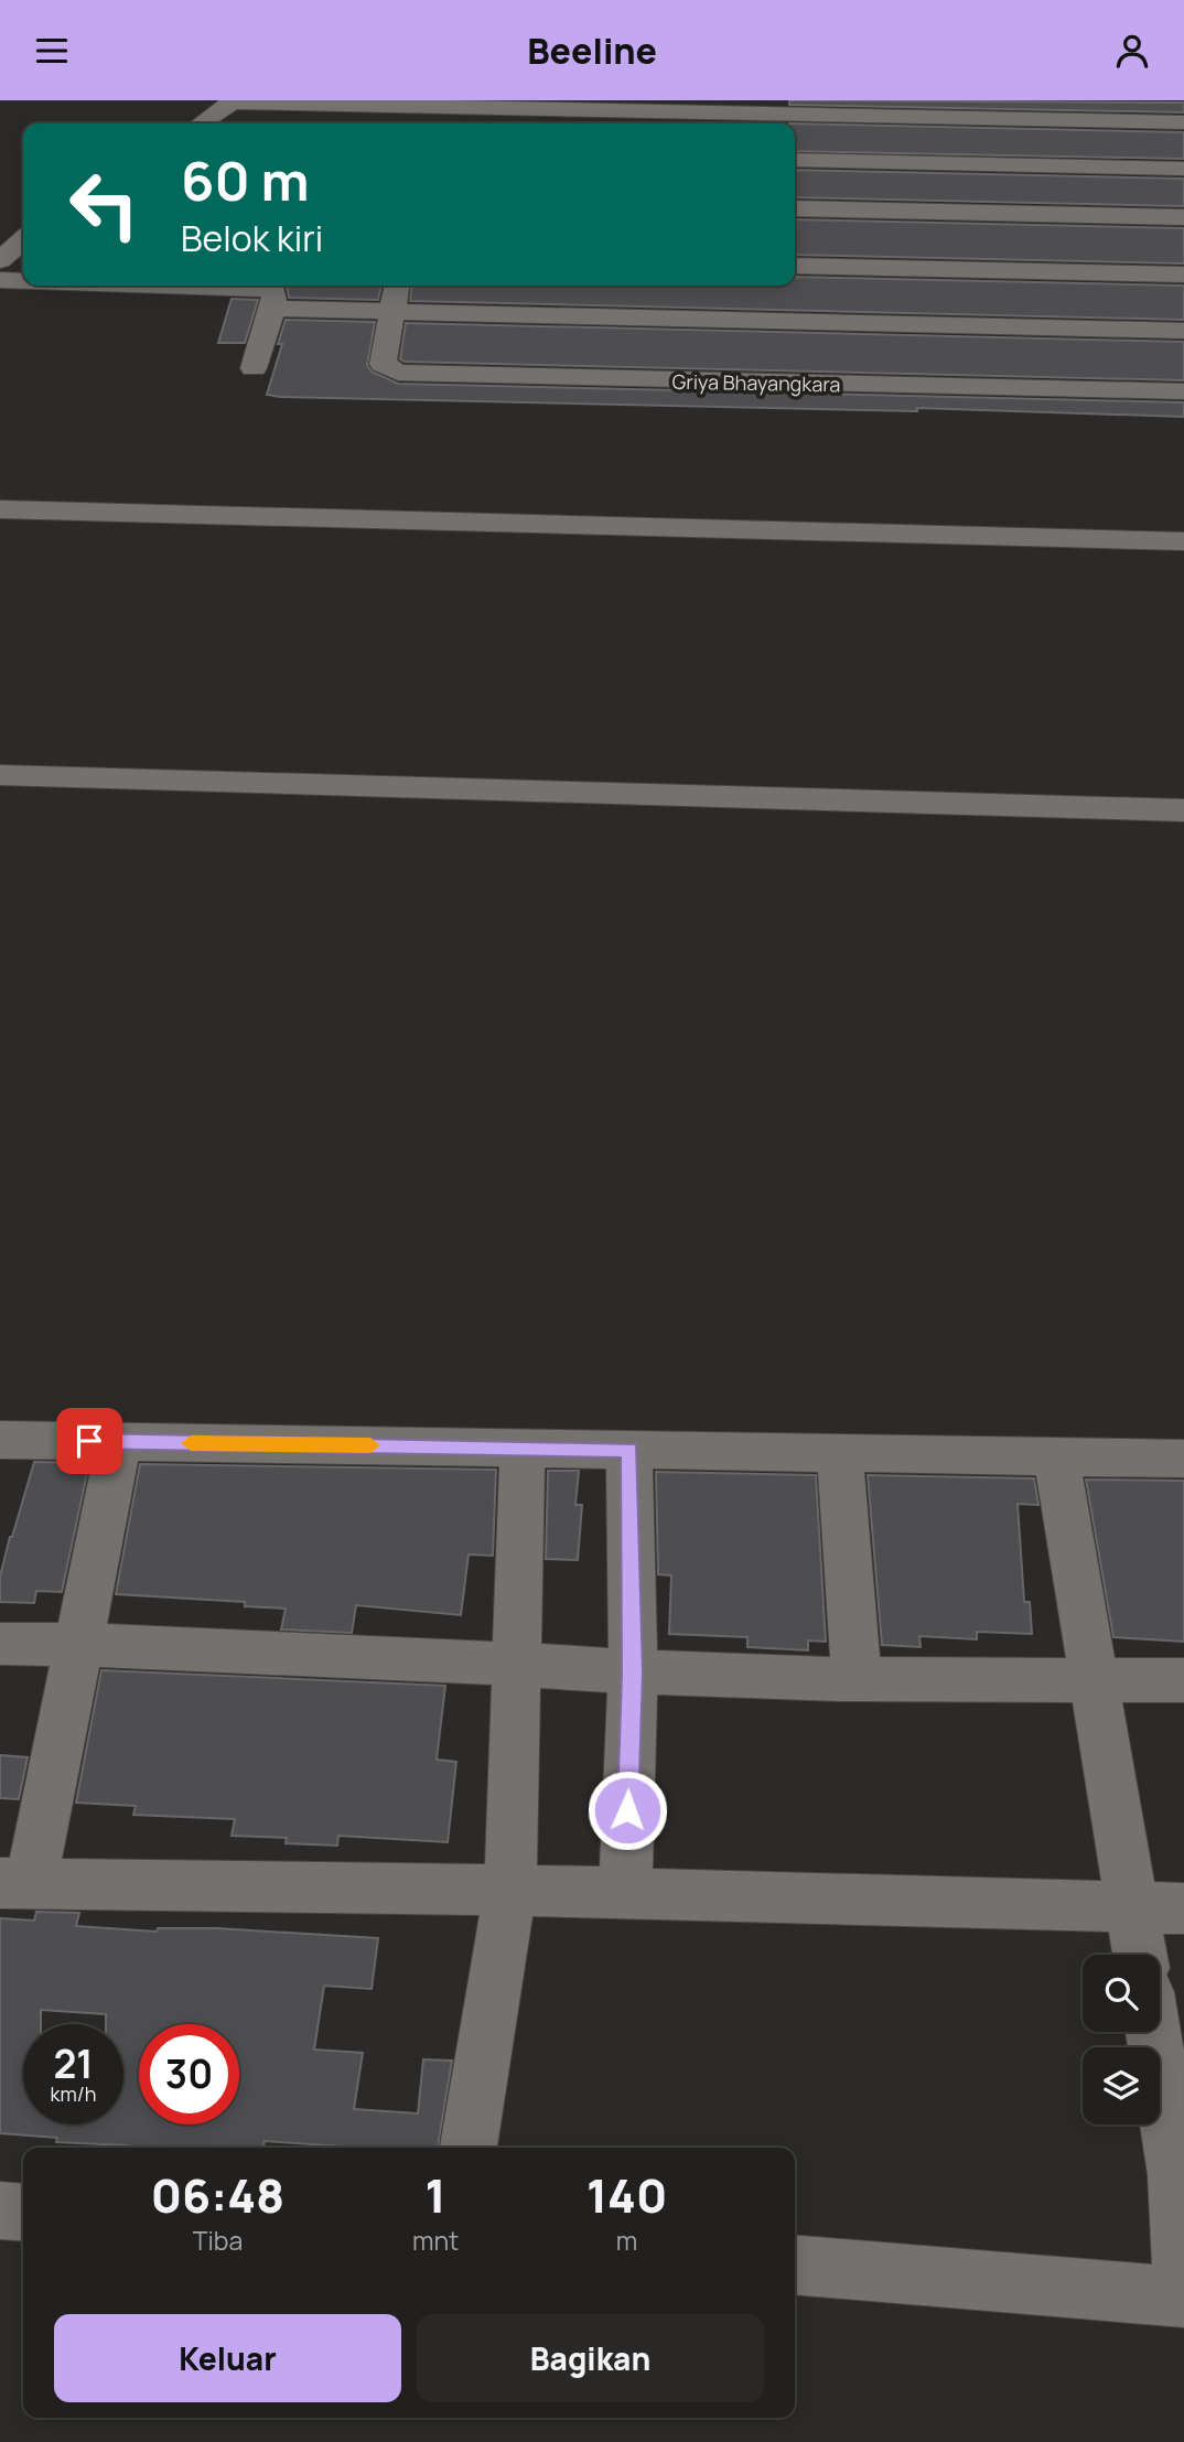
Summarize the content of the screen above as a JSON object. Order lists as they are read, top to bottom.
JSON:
{
  "streets": {
    "street": ["Griya Bhayangkara"]
  },
  "page": {
    "header": "Beeline",
    "turn": ["60 m", "Belok kiri"],
    "speed": "21 km/h",
    "limit": "30",
    "eta": [
      "06:48",
      "Tiba",
      "1",
      "mnt",
      "140",
      "m"
    ],
    "buttons": ["Keluar", "Bagikan"]
  }
}
